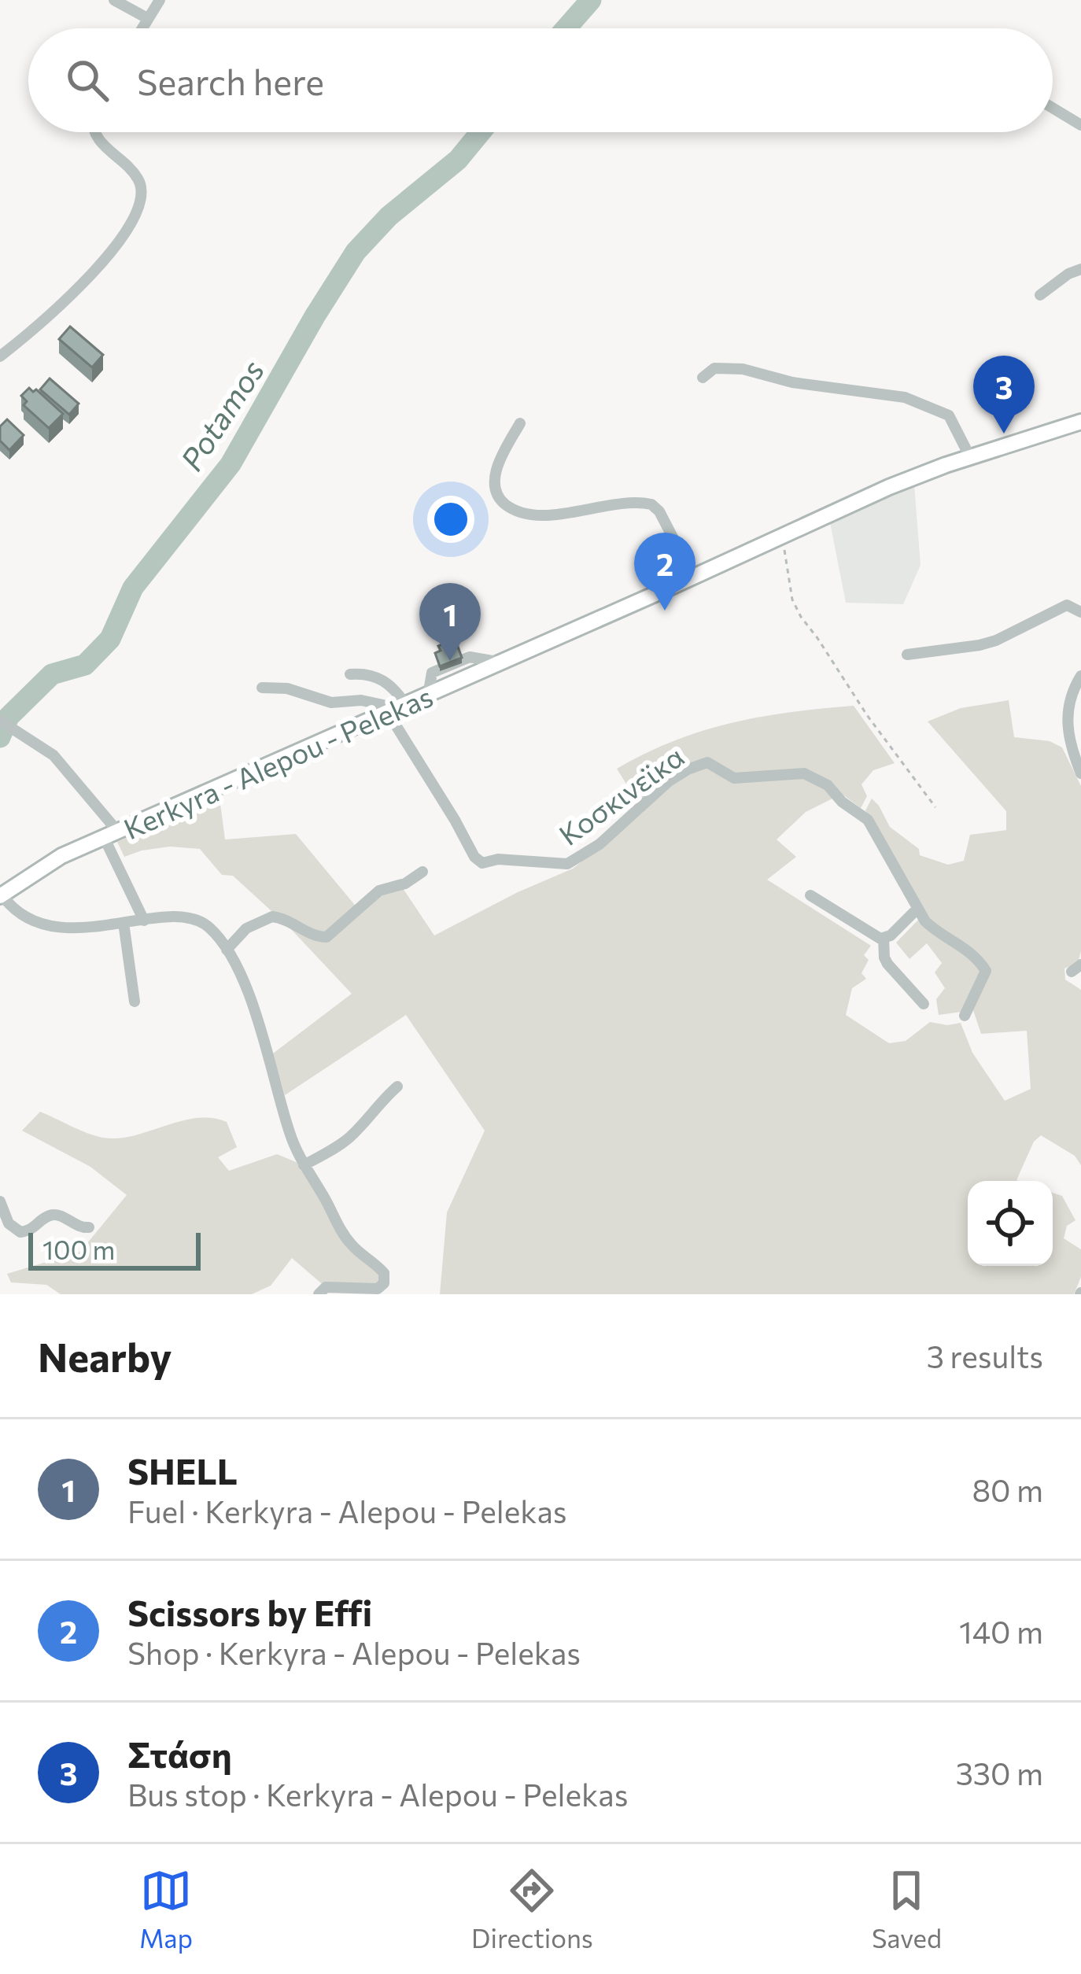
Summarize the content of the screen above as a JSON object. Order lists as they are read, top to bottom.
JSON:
{
  "streets": {
    "main road": ["Kerkyra - Alepou - Pelekas"],
    "street": ["Κοσκινεϊκα"]
  },
  "crossings": [
    ["Kerkyra - Alepou - Pelekas", "Κοσκινεϊκα"]
  ],
  "water": ["Potamos"],
  "scale_bar": "100 m",
  "page": {
    "search": "Search here",
    "pins": ["3", "2", "1"],
    "scale": "100 m",
    "heading": ["Nearby", "3 results"],
    "list": [
      {
        "mark": "1",
        "name": "SHELL",
        "note": "Fuel · Kerkyra - Alepou - Pelekas",
        "value": "80 m"
      },
      {
        "mark": "2",
        "name": "Scissors by Effi",
        "note": "Shop · Kerkyra - Alepou - Pelekas",
        "value": "140 m"
      },
      {
        "mark": "3",
        "name": "Στάση",
        "note": "Bus stop · Kerkyra - Alepou - Pelekas",
        "value": "330 m"
      }
    ],
    "nav": ["Map", "Directions", "Saved"]
  }
}
